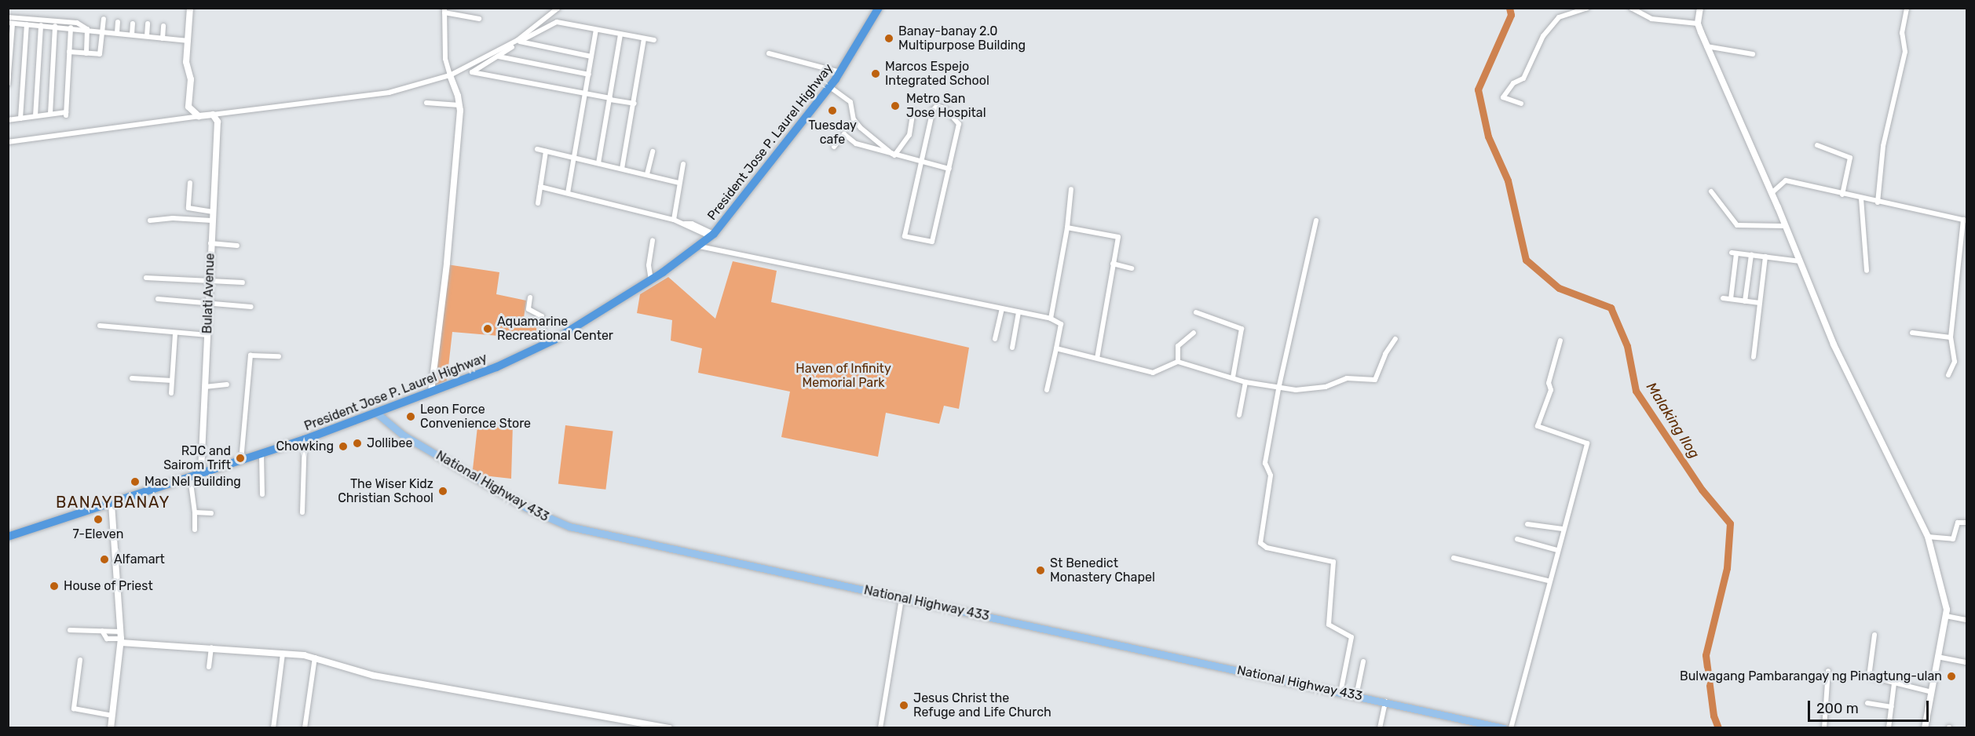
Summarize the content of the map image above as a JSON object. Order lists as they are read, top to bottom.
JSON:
{
  "streets": {
    "highway": ["President Jose P. Laurel Highway"],
    "main road": ["National Highway 433"],
    "street": ["Bulati Avenue"]
  },
  "crossings": [
    ["President Jose P. Laurel Highway", "Bulati Avenue"],
    ["President Jose P. Laurel Highway", "National Highway 433"]
  ],
  "districts": ["BANAYBANAY"],
  "water": ["Malaking Ilog"],
  "parks": ["Haven of Infinity Memorial Park"],
  "places": [
    "Banay-banay 2.0 Multipurpose Building",
    "Marcos Espejo Integrated School",
    "Metro San Jose Hospital",
    "Tuesday cafe",
    "Aquamarine Recreational Center",
    "Leon Force Convenience Store",
    "Jollibee",
    "Chowking",
    "RJC and Sairom Trift",
    "Mac Nel Building",
    "The Wiser Kidz Christian School",
    "7-Eleven",
    "Alfamart",
    "St Benedict Monastery Chapel",
    "House of Priest",
    "Bulwagang Pambarangay ng Pinagtung-ulan",
    "Jesus Christ the Refuge and Life Church"
  ],
  "scale_bar": "200 m"
}
